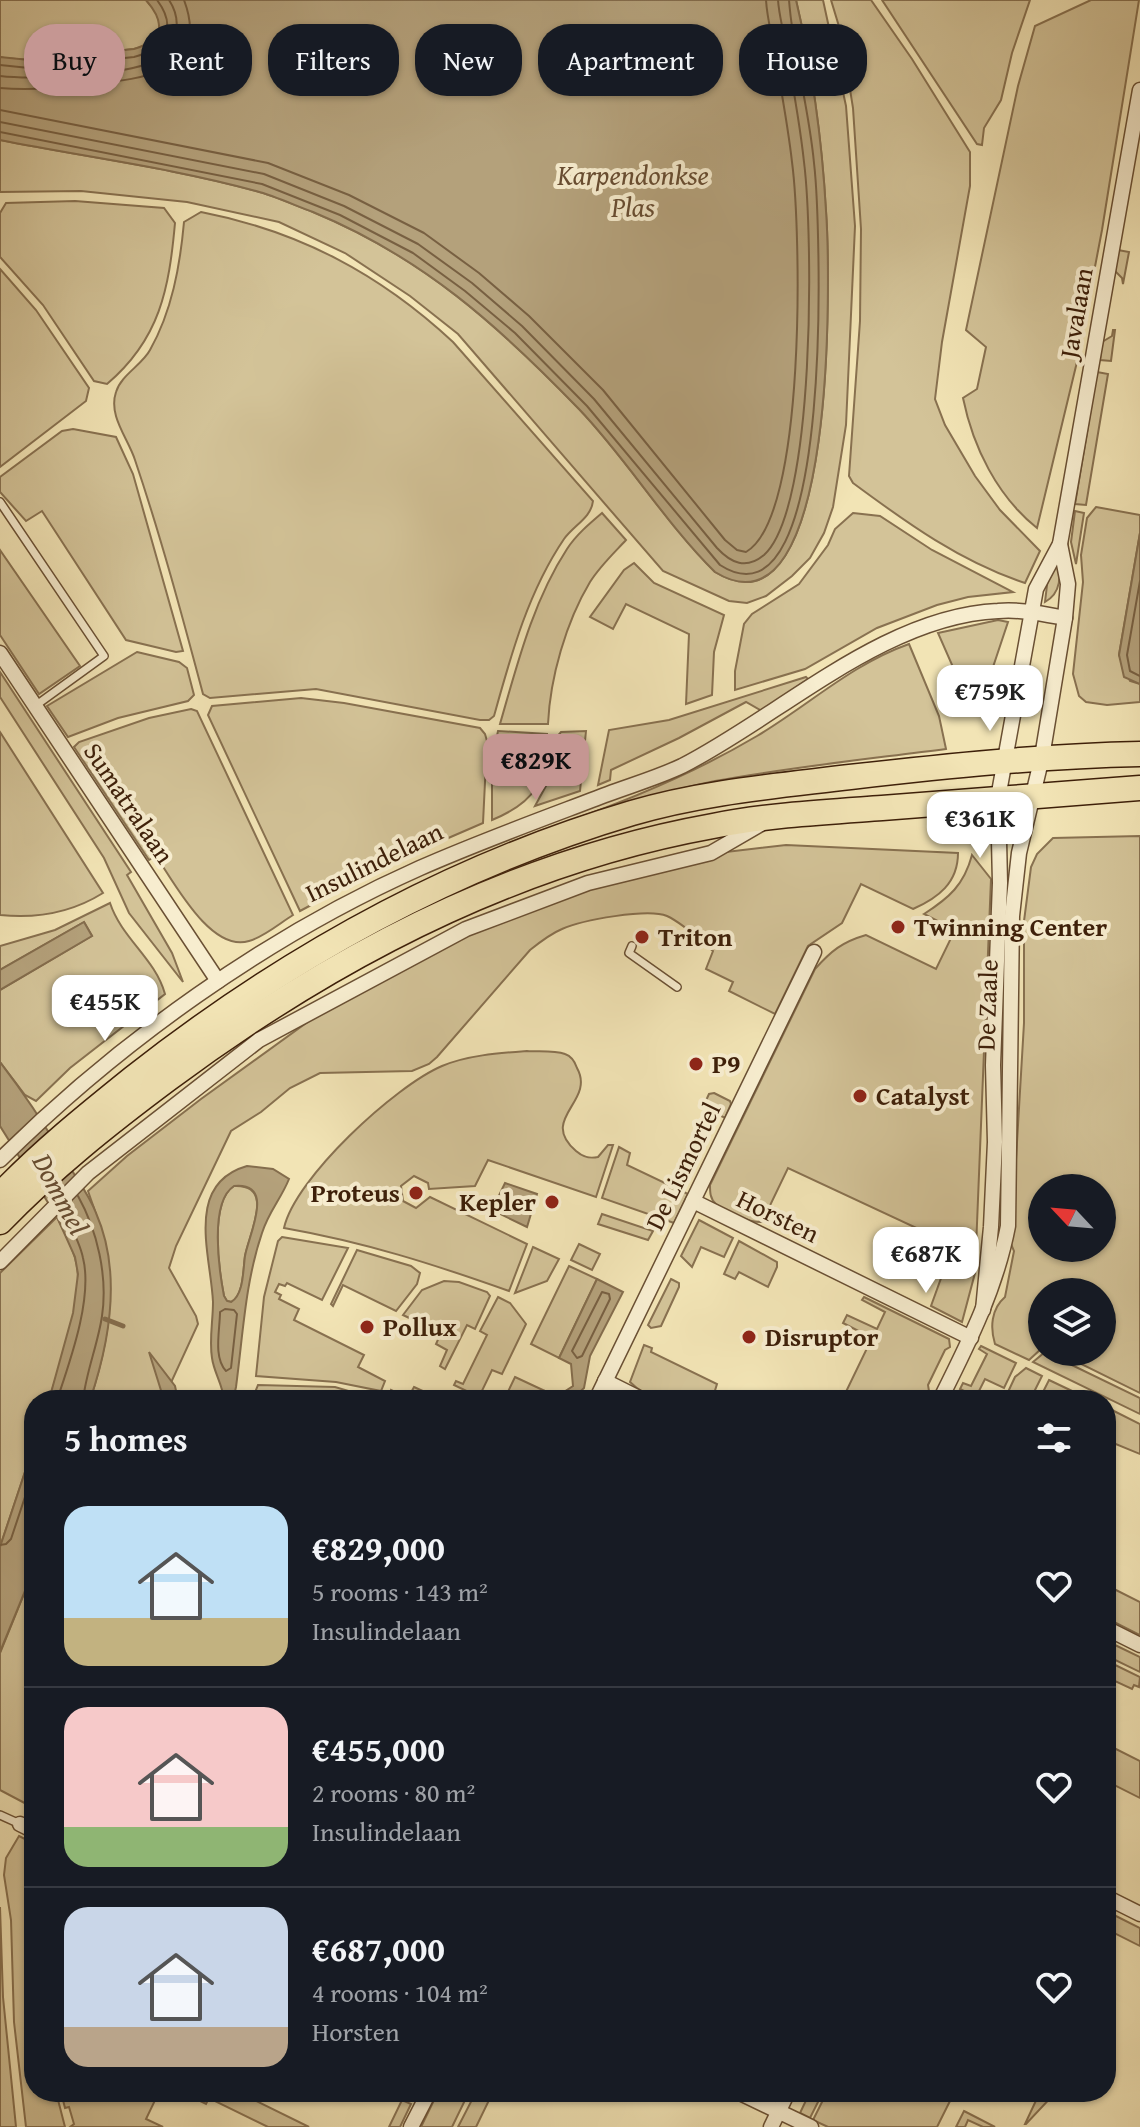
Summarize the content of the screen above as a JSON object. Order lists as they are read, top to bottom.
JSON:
{
  "streets": {
    "main road": ["Insulindelaan"],
    "street": [
      "Javalaan",
      "Sumatralaan",
      "De Zaale",
      "De Lismortel",
      "Horsten"
    ]
  },
  "crossings": [
    ["Javalaan", "Insulindelaan"],
    ["Javalaan", "De Zaale"],
    ["Sumatralaan", "Insulindelaan"],
    ["De Zaale", "Horsten"],
    ["De Lismortel", "Horsten"]
  ],
  "water": ["Karpendonkse Plas", "Dommel"],
  "places": [
    "Twinning Center",
    "Triton",
    "P9",
    "Catalyst",
    "Proteus",
    "Kepler",
    "Pollux",
    "Disruptor"
  ],
  "north": "top left",
  "page": {
    "chip": [
      "Buy",
      "Rent",
      "Filters",
      "New",
      "Apartment",
      "House"
    ],
    "price": [
      "€759K",
      "€829K",
      "€361K",
      "€455K",
      "€687K"
    ],
    "heading": "5 homes",
    "list": [
      {
        "name": "€829,000",
        "note": "5 rooms · 143 m² · Insulindelaan"
      },
      {
        "name": "€455,000",
        "note": "2 rooms · 80 m² · Insulindelaan"
      },
      {
        "name": "€687,000",
        "note": "4 rooms · 104 m² · Horsten"
      }
    ]
  }
}
